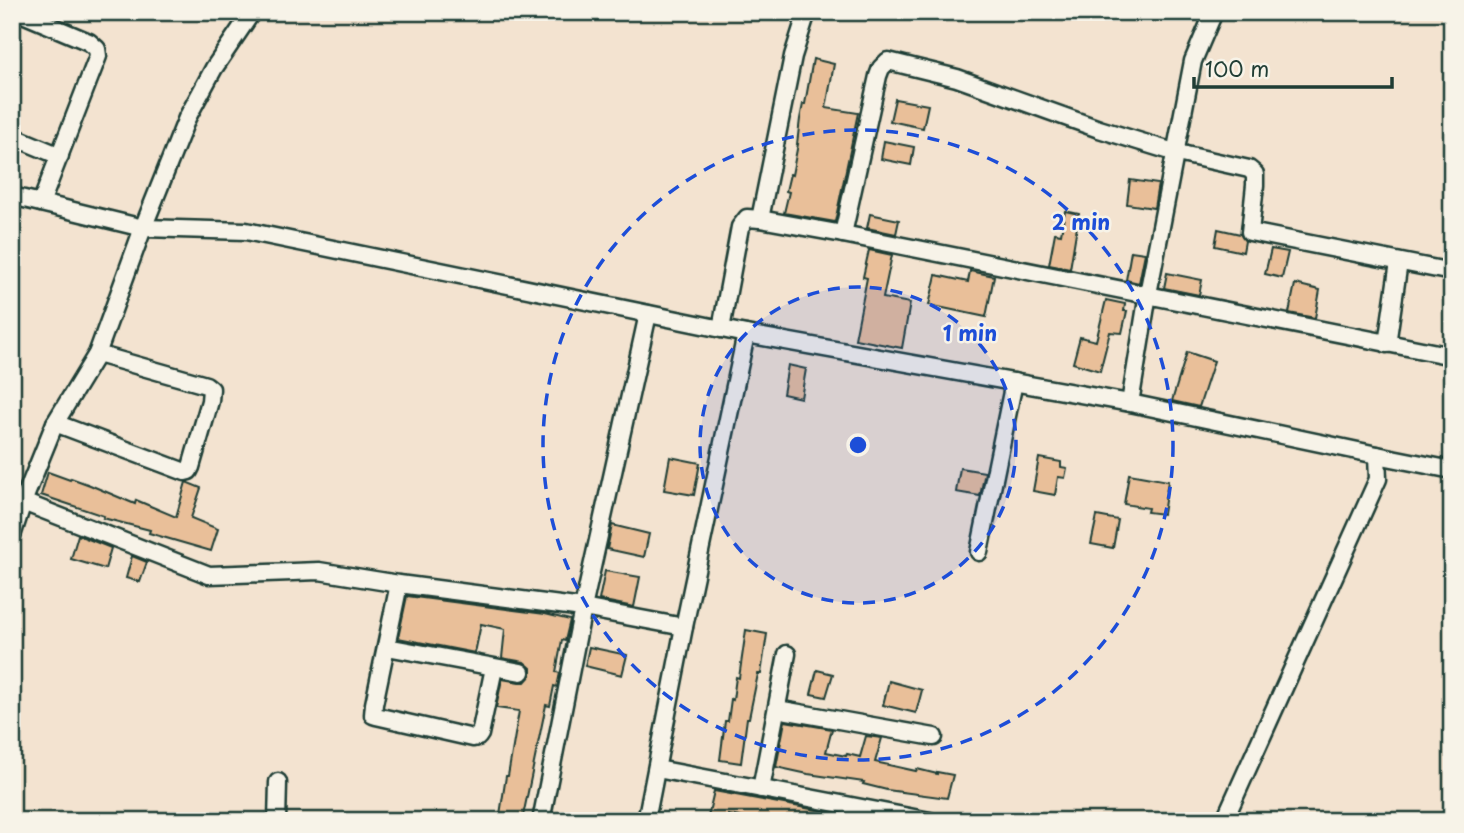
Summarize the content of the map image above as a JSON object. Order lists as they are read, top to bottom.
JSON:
{
  "scale_bar": "100 m",
  "rings": ["2 min", "1 min"]
}
